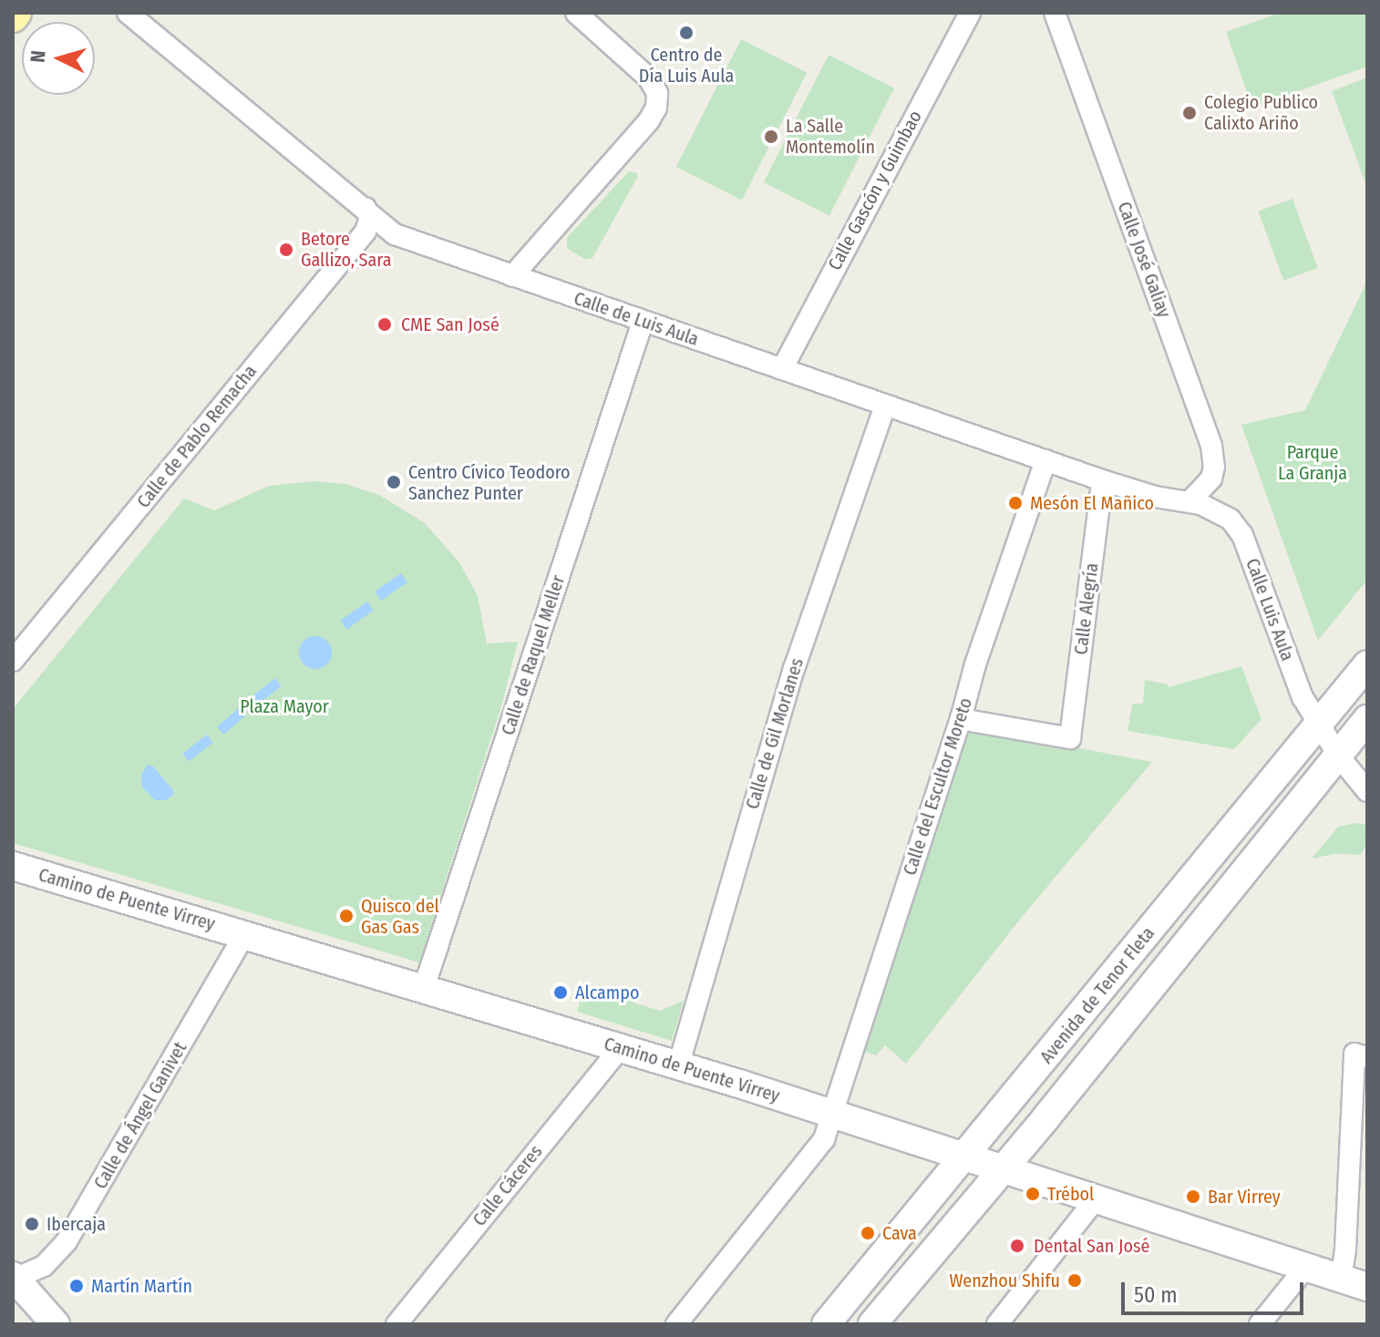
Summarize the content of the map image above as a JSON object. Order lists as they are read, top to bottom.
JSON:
{
  "streets": {
    "main road": ["Camino de Puente Virrey", "Avenida de Tenor Fleta"],
    "street": [
      "Calle Gascón y Guimbao",
      "Calle José Galiay",
      "Calle de Luis Aula",
      "Calle de Pablo Remacha",
      "Calle Alegría",
      "Calle Luis Aula",
      "Calle de Raquel Meller",
      "Calle de Gil Morlanes",
      "Calle del Escultor Moreto",
      "Calle de Ángel Ganivet",
      "Calle Cáceres"
    ]
  },
  "crossings": [
    ["Calle Gascón y Guimbao", "Calle de Luis Aula"],
    ["Calle José Galiay", "Calle de Luis Aula"],
    ["Calle José Galiay", "Calle Luis Aula"],
    ["Calle de Luis Aula", "Calle de Pablo Remacha"],
    ["Calle de Luis Aula", "Calle Alegría"],
    ["Calle de Luis Aula", "Calle Luis Aula"],
    ["Calle de Luis Aula", "Calle de Raquel Meller"],
    ["Calle de Luis Aula", "Calle de Gil Morlanes"],
    ["Calle de Luis Aula", "Calle del Escultor Moreto"],
    ["Calle Alegría", "Calle del Escultor Moreto"],
    ["Calle Luis Aula", "Avenida de Tenor Fleta"],
    ["Calle de Raquel Meller", "Camino de Puente Virrey"],
    ["Calle de Gil Morlanes", "Camino de Puente Virrey"],
    ["Calle del Escultor Moreto", "Camino de Puente Virrey"],
    ["Camino de Puente Virrey", "Avenida de Tenor Fleta"],
    ["Camino de Puente Virrey", "Calle de Ángel Ganivet"],
    ["Camino de Puente Virrey", "Calle Cáceres"]
  ],
  "parks": ["Parque La Granja", "Plaza Mayor"],
  "places": [
    "Centro de Día Luis Aula",
    "Colegio Publico Calixto Ariño",
    "La Salle Montemolín",
    "Betore Gallizo, Sara",
    "CME San José",
    "Centro Cívico Teodoro Sanchez Punter",
    "Mesón El Mañico",
    "Quisco del Gas Gas",
    "Alcampo",
    "Trébol",
    "Bar Virrey",
    "Ibercaja",
    "Cava",
    "Dental San José",
    "Wenzhou Shifu",
    "Martín Martín"
  ],
  "scale_bar": "50 m",
  "north": "left"
}
